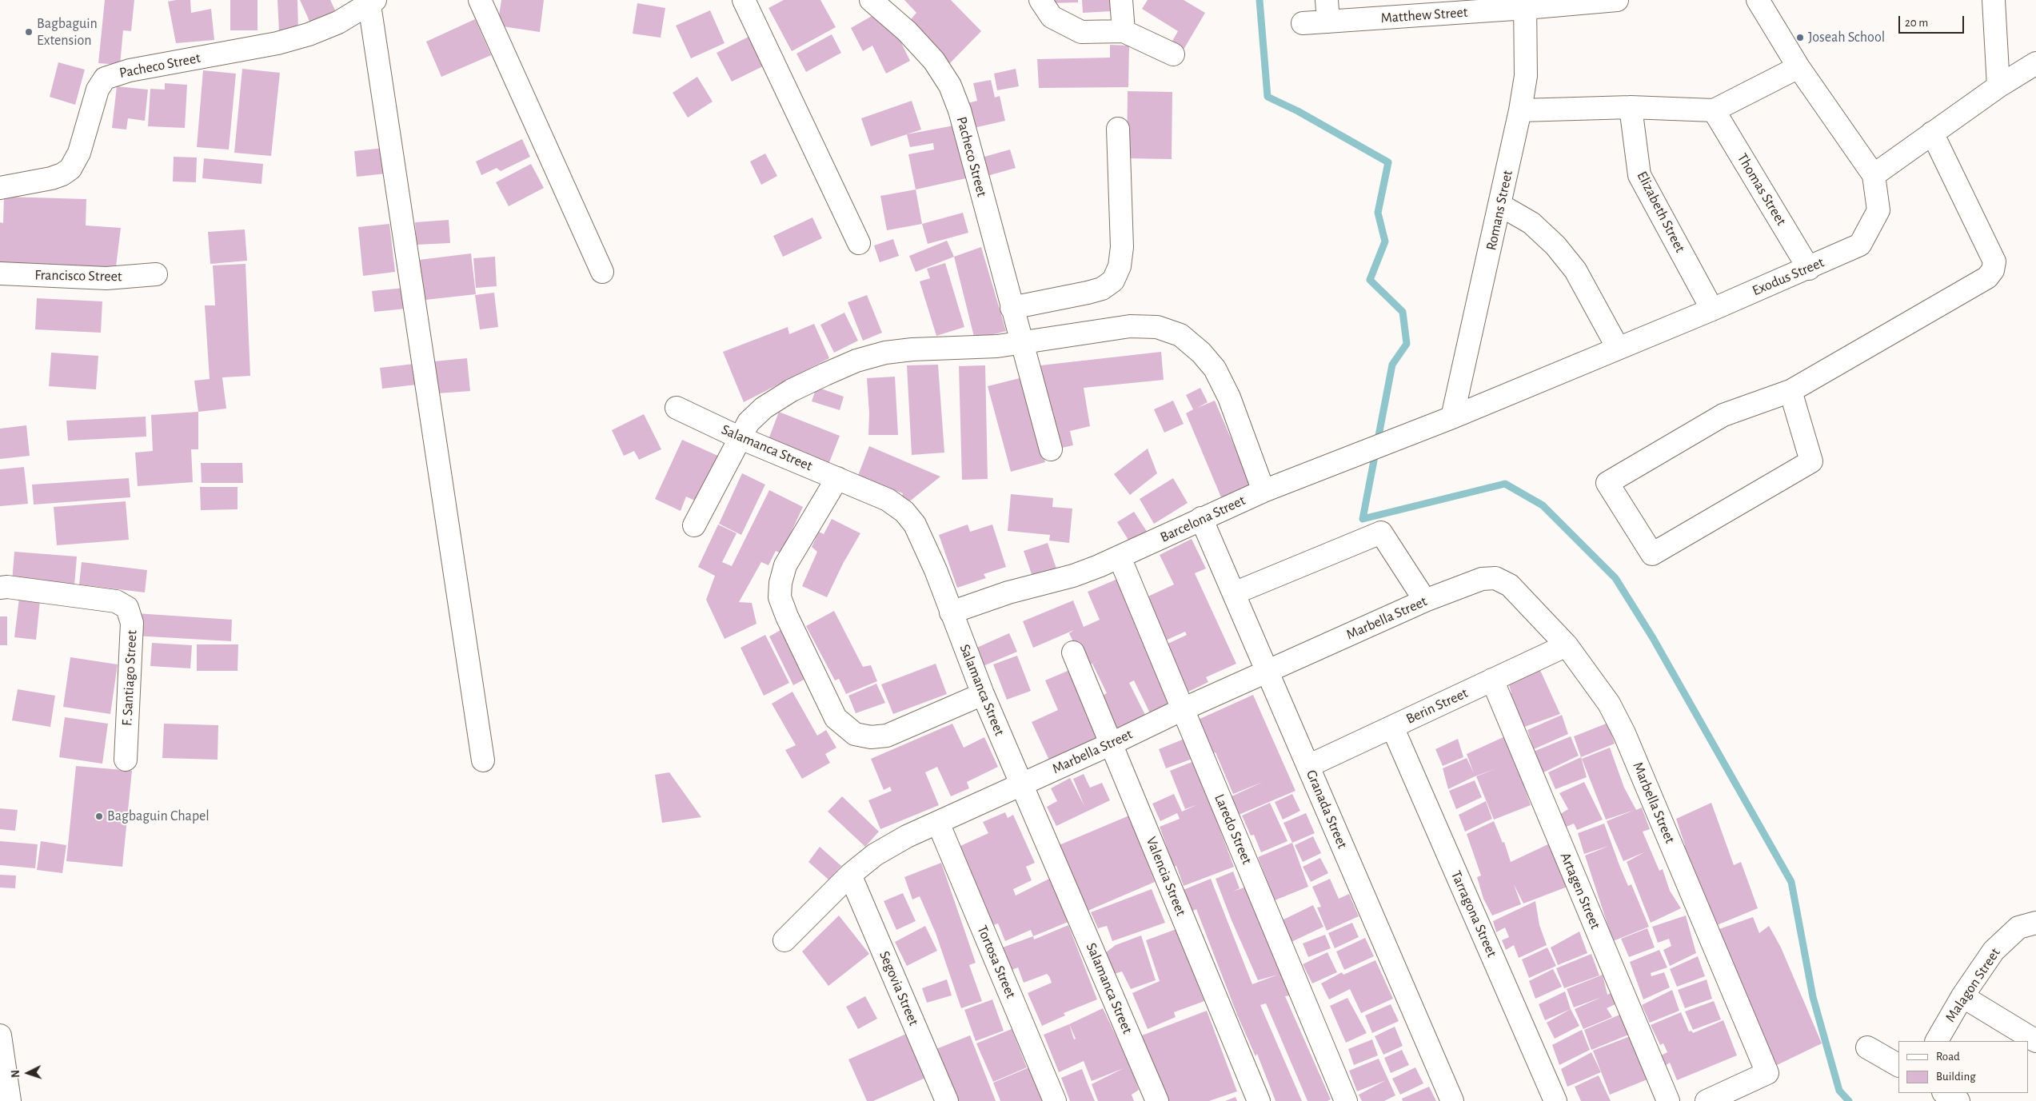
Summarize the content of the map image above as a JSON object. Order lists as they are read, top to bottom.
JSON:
{
  "streets": {
    "street": [
      "Matthew Street",
      "Pacheco Street",
      "Thomas Street",
      "Romans Street",
      "Elizabeth Street",
      "Francisco Street",
      "Exodus Street",
      "Salamanca Street",
      "Barcelona Street",
      "Marbella Street",
      "F. Santiago Street",
      "Berin Street",
      "Granada Street",
      "Laredo Street",
      "Valencia Street",
      "Artagen Street",
      "Tarragona Street",
      "Tortosa Street",
      "Malagon Street",
      "Segovia Street"
    ]
  },
  "crossings": [
    ["Matthew Street", "Romans Street"],
    ["Thomas Street", "Exodus Street"],
    ["Romans Street", "Exodus Street"],
    ["Romans Street", "Barcelona Street"],
    ["Elizabeth Street", "Exodus Street"],
    ["Exodus Street", "Barcelona Street"],
    ["Salamanca Street", "Barcelona Street"],
    ["Salamanca Street", "Marbella Street"],
    ["Barcelona Street", "Granada Street"],
    ["Barcelona Street", "Laredo Street"],
    ["Marbella Street", "Berin Street"],
    ["Marbella Street", "Granada Street"],
    ["Marbella Street", "Laredo Street"],
    ["Marbella Street", "Valencia Street"],
    ["Marbella Street", "Tortosa Street"],
    ["Marbella Street", "Segovia Street"],
    ["Berin Street", "Granada Street"],
    ["Berin Street", "Artagen Street"],
    ["Berin Street", "Tarragona Street"]
  ],
  "places": ["Bagbaguin Extension", "Joseah School", "Bagbaguin Chapel"],
  "legend": ["Road", "Building"],
  "scale_bar": "20 m",
  "north": "left"
}
